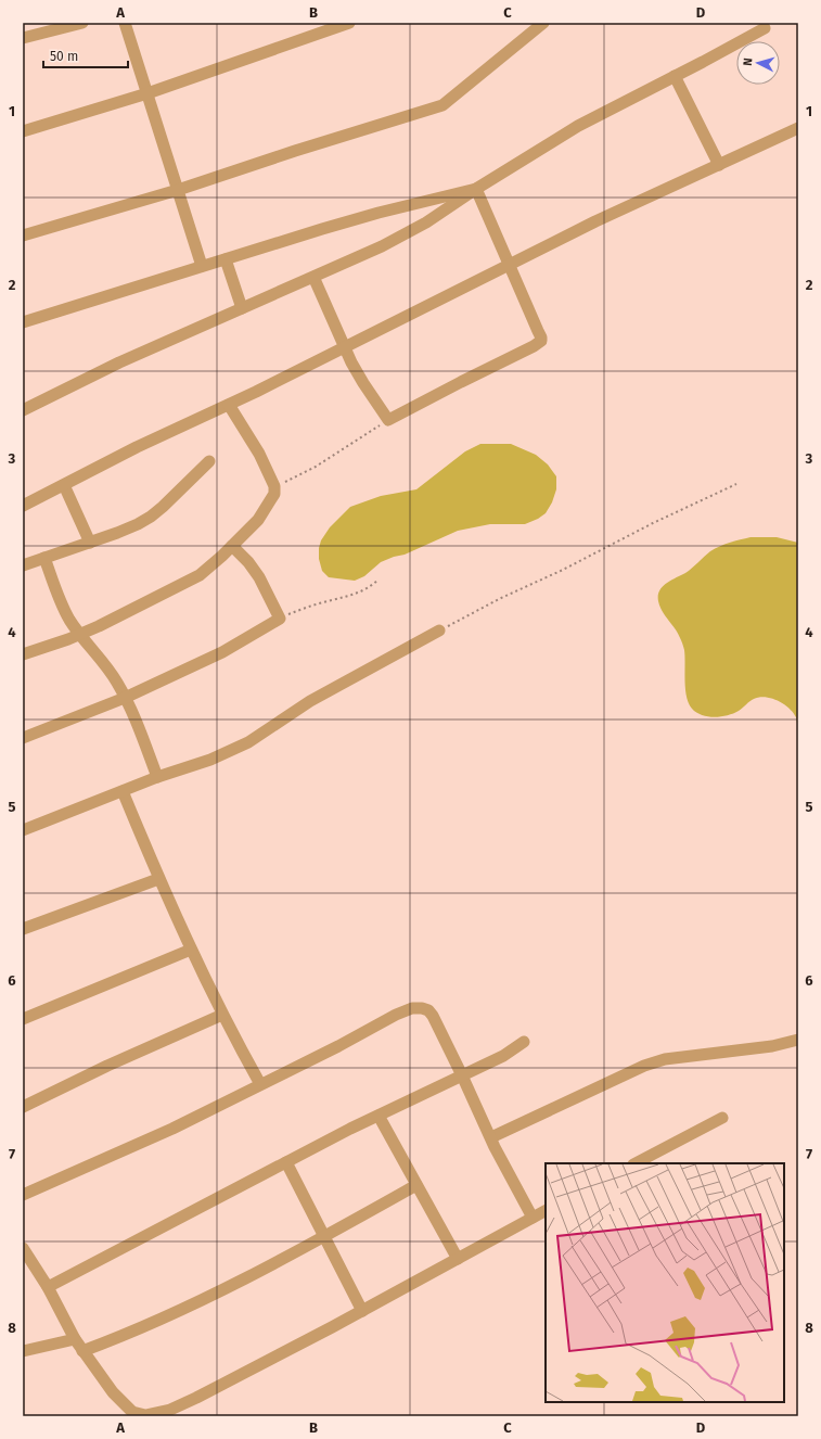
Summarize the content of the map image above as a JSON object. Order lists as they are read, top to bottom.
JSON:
{
  "scale_bar": "50 m",
  "north": "left",
  "grid": {
    "columns": [
      "A",
      "B",
      "C",
      "D"
    ],
    "rows": [
      "1",
      "2",
      "3",
      "4",
      "5",
      "6",
      "7",
      "8"
    ]
  }
}
